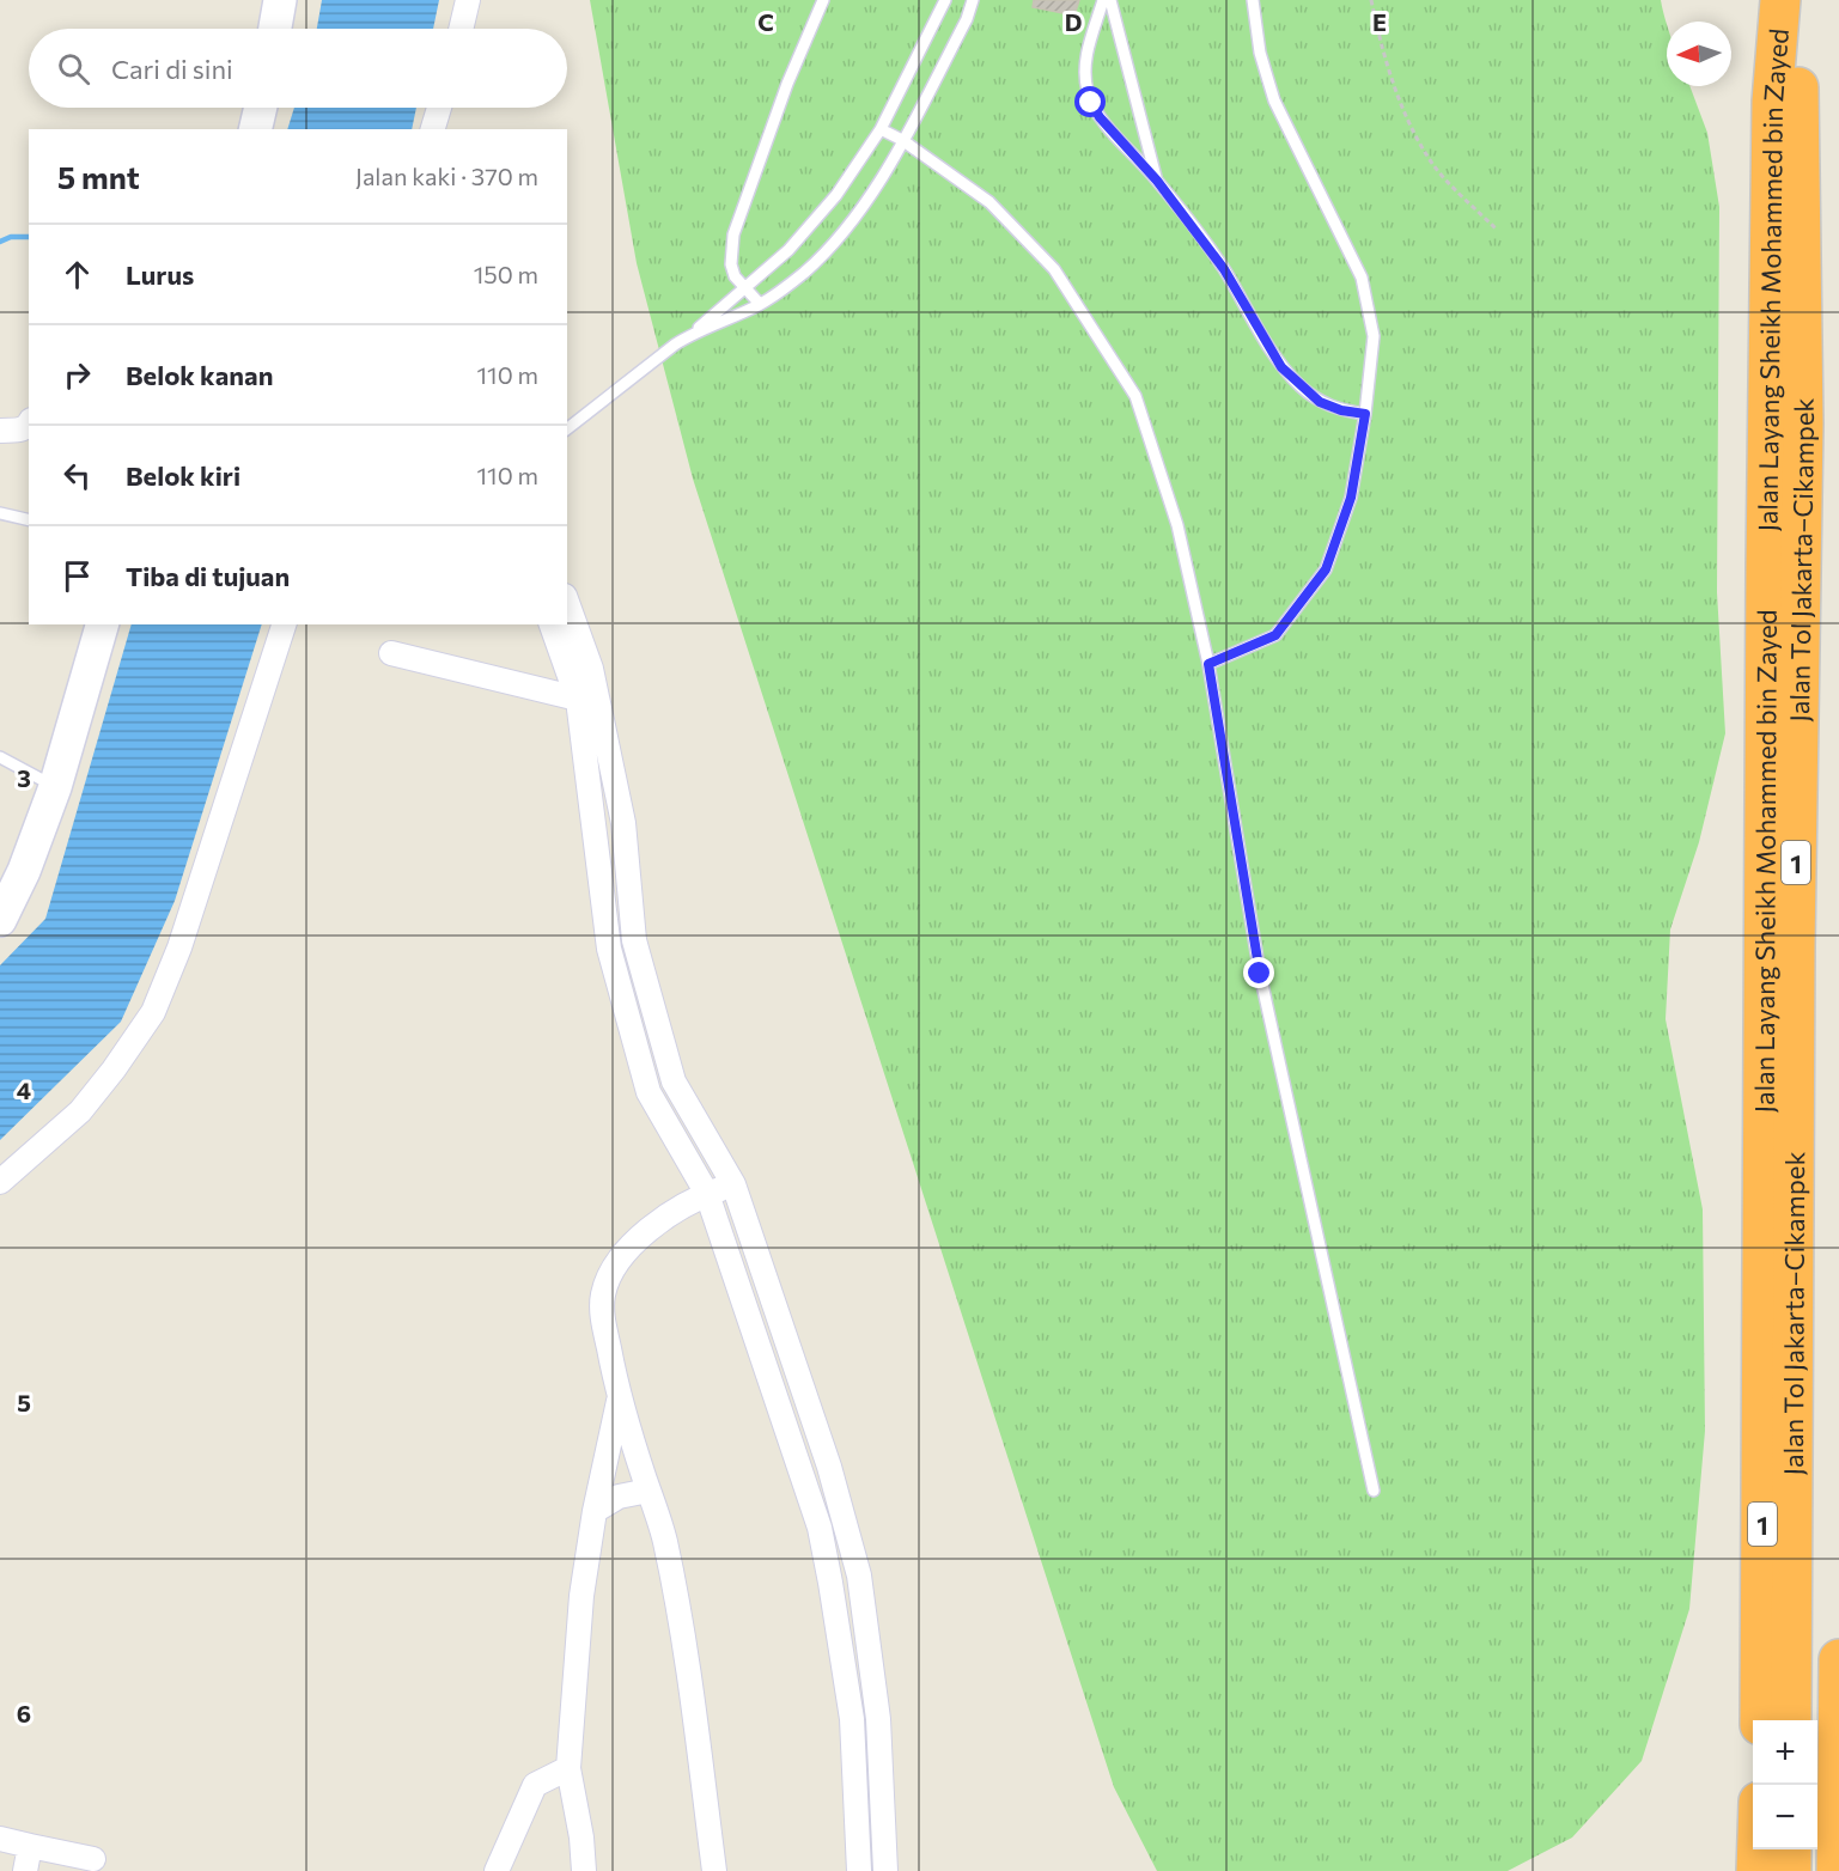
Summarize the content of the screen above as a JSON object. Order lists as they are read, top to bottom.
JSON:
{
  "streets": {
    "highway": ["Jalan Layang Sheikh Mohammed bin Zayed", "Jalan Tol Jakarta–Cikampek", "1"]
  },
  "north": "left",
  "page": {
    "search": "Cari di sini",
    "heading": ["5 mnt", "Jalan kaki · 370 m"],
    "list": [
      ["Lurus", "150 m"],
      ["Belok kanan", "110 m"],
      ["Belok kiri", "110 m"],
      "Tiba di tujuan"
    ],
    "map_buttons": ["+", "−"]
  },
  "grid": {
    "columns": ["C", "D", "E"],
    "rows": [
      "3",
      "4",
      "5",
      "6"
    ]
  }
}
